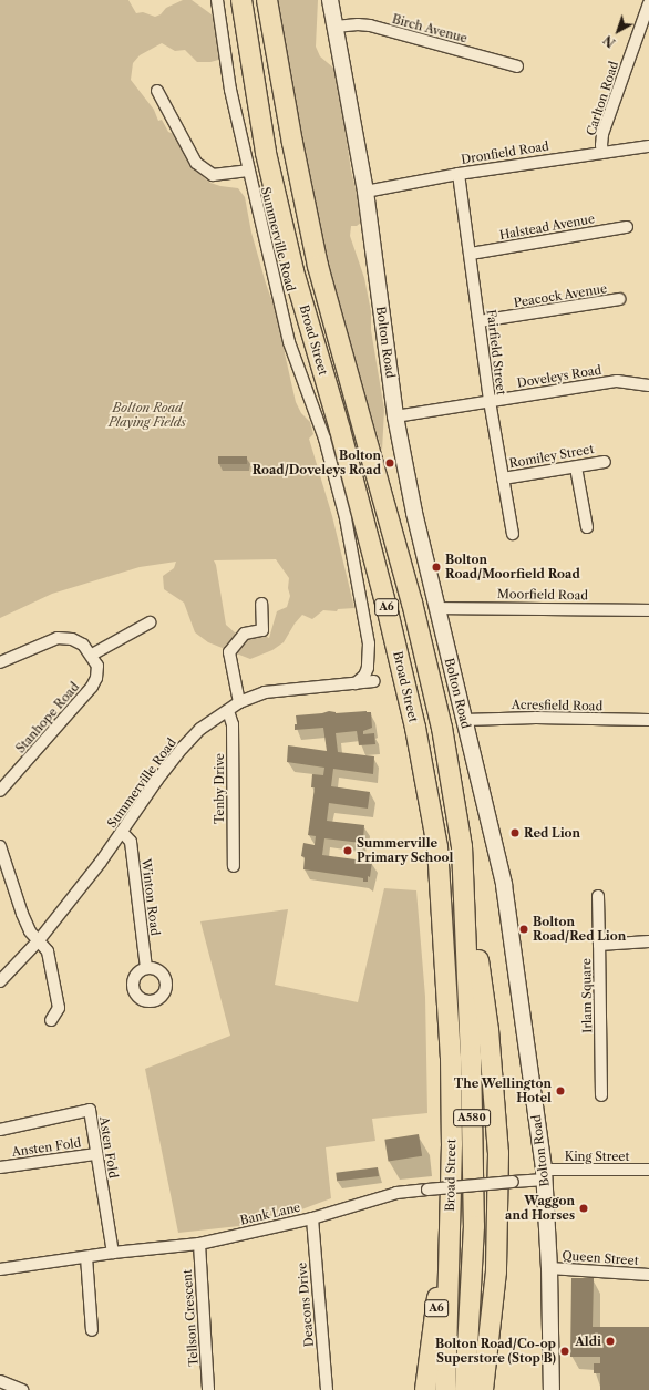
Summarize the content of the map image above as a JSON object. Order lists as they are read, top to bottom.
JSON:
{
  "streets": {
    "highway": ["Broad Street", "A6", "A580"],
    "street": [
      "Birch Avenue",
      "Carlton Road",
      "Dronfield Road",
      "Halstead Avenue",
      "Summerville Road",
      "Peacock Avenue",
      "Bolton Road",
      "Fairfield Street",
      "Doveleys Road",
      "Romiley Street",
      "Moorfield Road",
      "Acresfield Road",
      "Stanhope Road",
      "Tenby Drive",
      "Winton Road",
      "Irlam Square",
      "Ansten Fold",
      "Asten Fold",
      "King Street",
      "Bank Lane",
      "Queen Street",
      "Deacons Drive",
      "Tellson Crescent"
    ]
  },
  "crossings": [
    ["Birch Avenue", "Bolton Road"],
    ["Carlton Road", "Dronfield Road"],
    ["Dronfield Road", "Bolton Road"],
    ["Dronfield Road", "Fairfield Street"],
    ["Halstead Avenue", "Fairfield Street"],
    ["Summerville Road", "Tenby Drive"],
    ["Summerville Road", "Winton Road"],
    ["Peacock Avenue", "Fairfield Street"],
    ["Broad Street", "A6"],
    ["Bolton Road", "Doveleys Road"],
    ["Bolton Road", "Moorfield Road"],
    ["Bolton Road", "Acresfield Road"],
    ["Bolton Road", "King Street"],
    ["Bolton Road", "Bank Lane"],
    ["Bolton Road", "Queen Street"],
    ["Fairfield Street", "Doveleys Road"],
    ["Fairfield Street", "Romiley Street"],
    ["Ansten Fold", "Asten Fold"],
    ["Asten Fold", "Bank Lane"],
    ["King Street", "Bank Lane"],
    ["Bank Lane", "Deacons Drive"],
    ["Bank Lane", "Tellson Crescent"]
  ],
  "parks": ["Bolton Road Playing Fields"],
  "places": [
    "Bolton Road/Doveleys Road",
    "Bolton Road/Moorfield Road",
    "Red Lion",
    "Summerville Primary School",
    "Bolton Road/Red Lion",
    "The Wellington Hotel",
    "Waggon and Horses",
    "Aldi",
    "Bolton Road/Co-op Superstore (Stop B)"
  ],
  "north": "bottom left"
}
